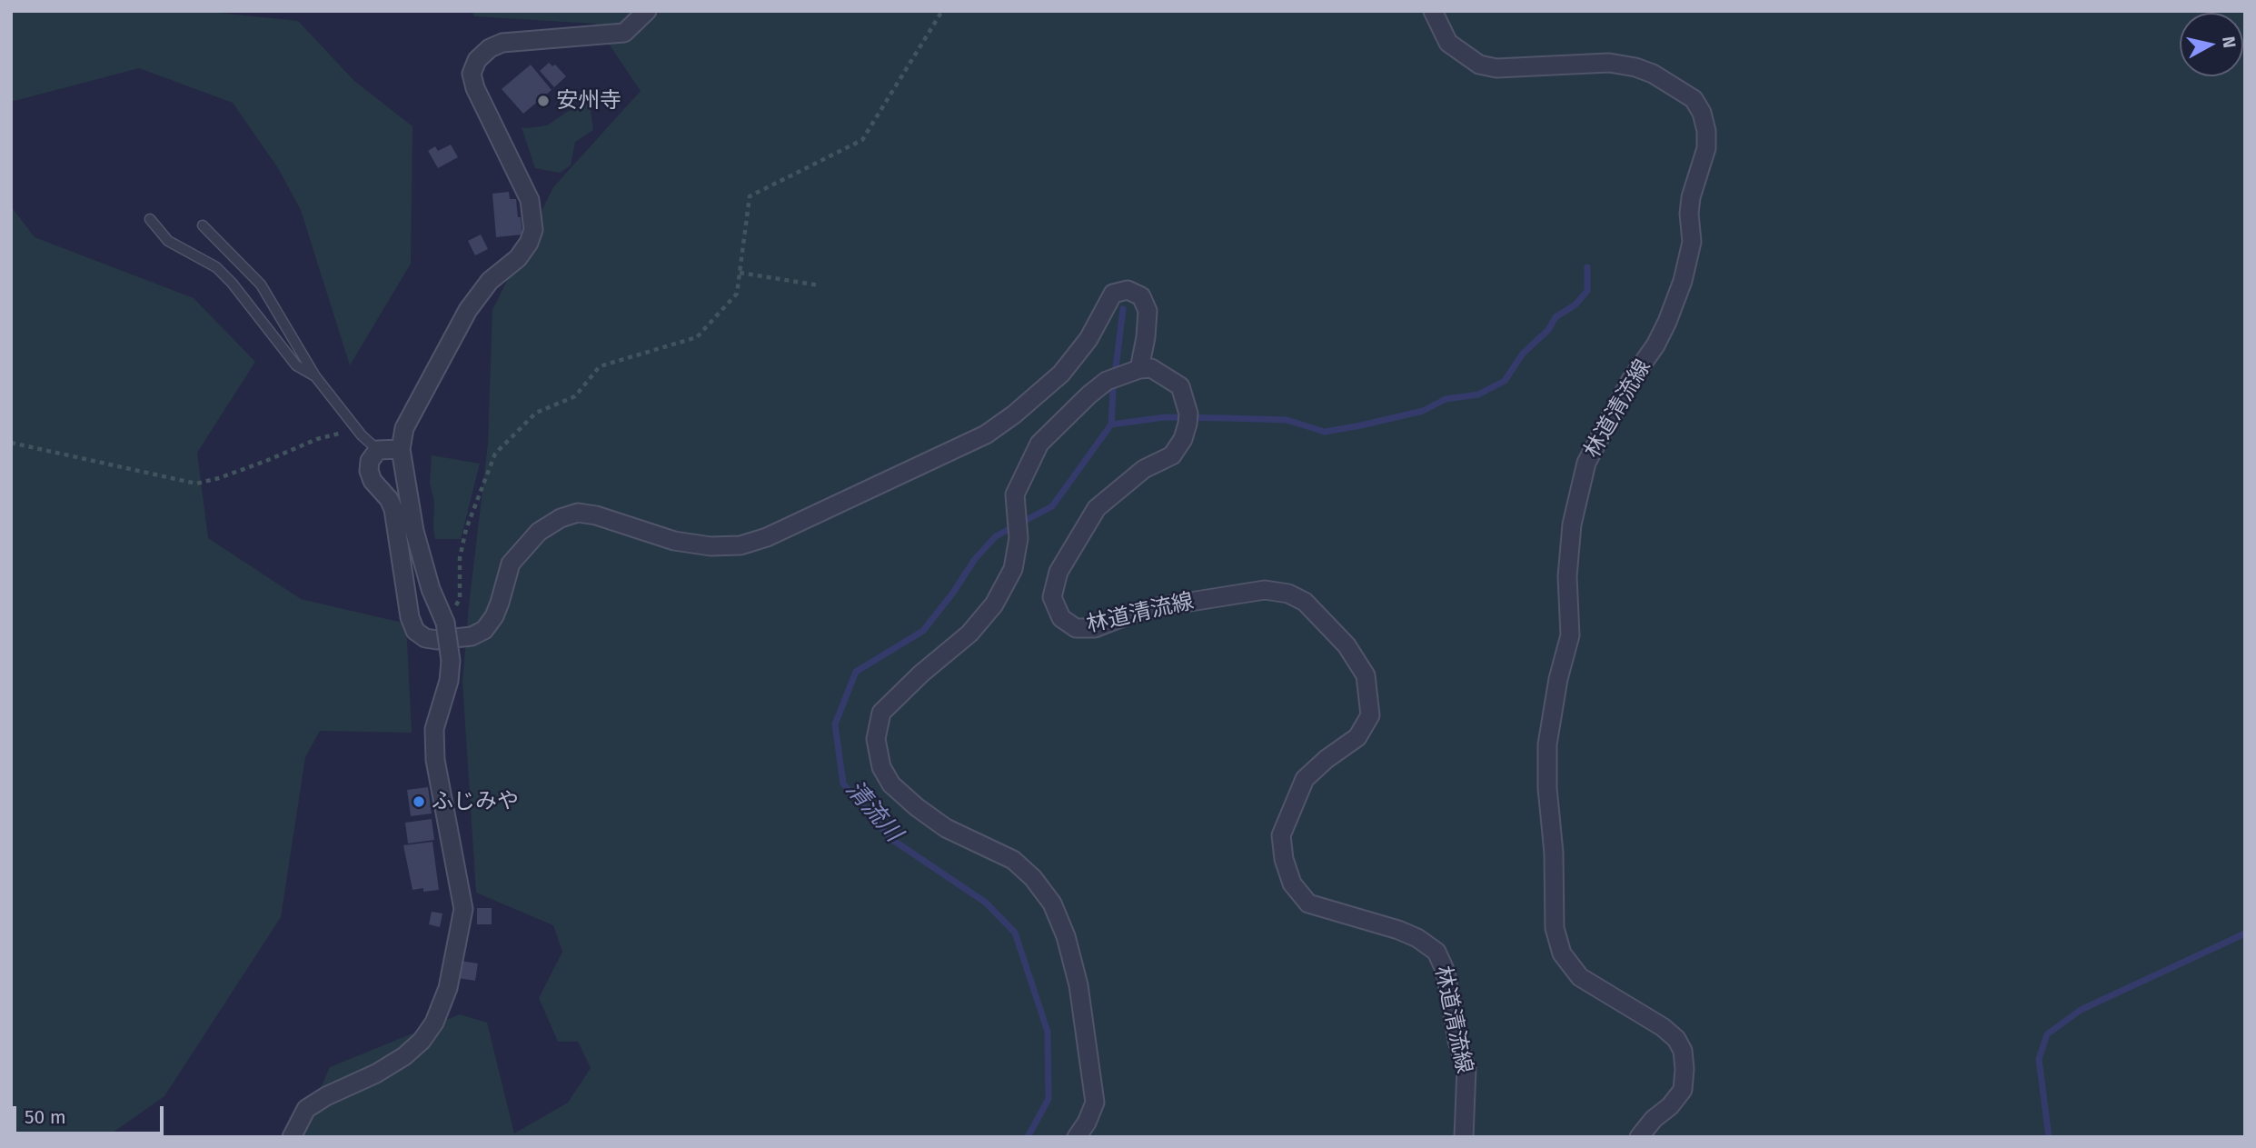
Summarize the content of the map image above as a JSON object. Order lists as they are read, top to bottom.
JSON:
{
  "streets": {
    "street": ["林道清流線"]
  },
  "water": ["清流川"],
  "places": ["安州寺", "ふじみや"],
  "scale_bar": "50 m",
  "north": "right"
}
